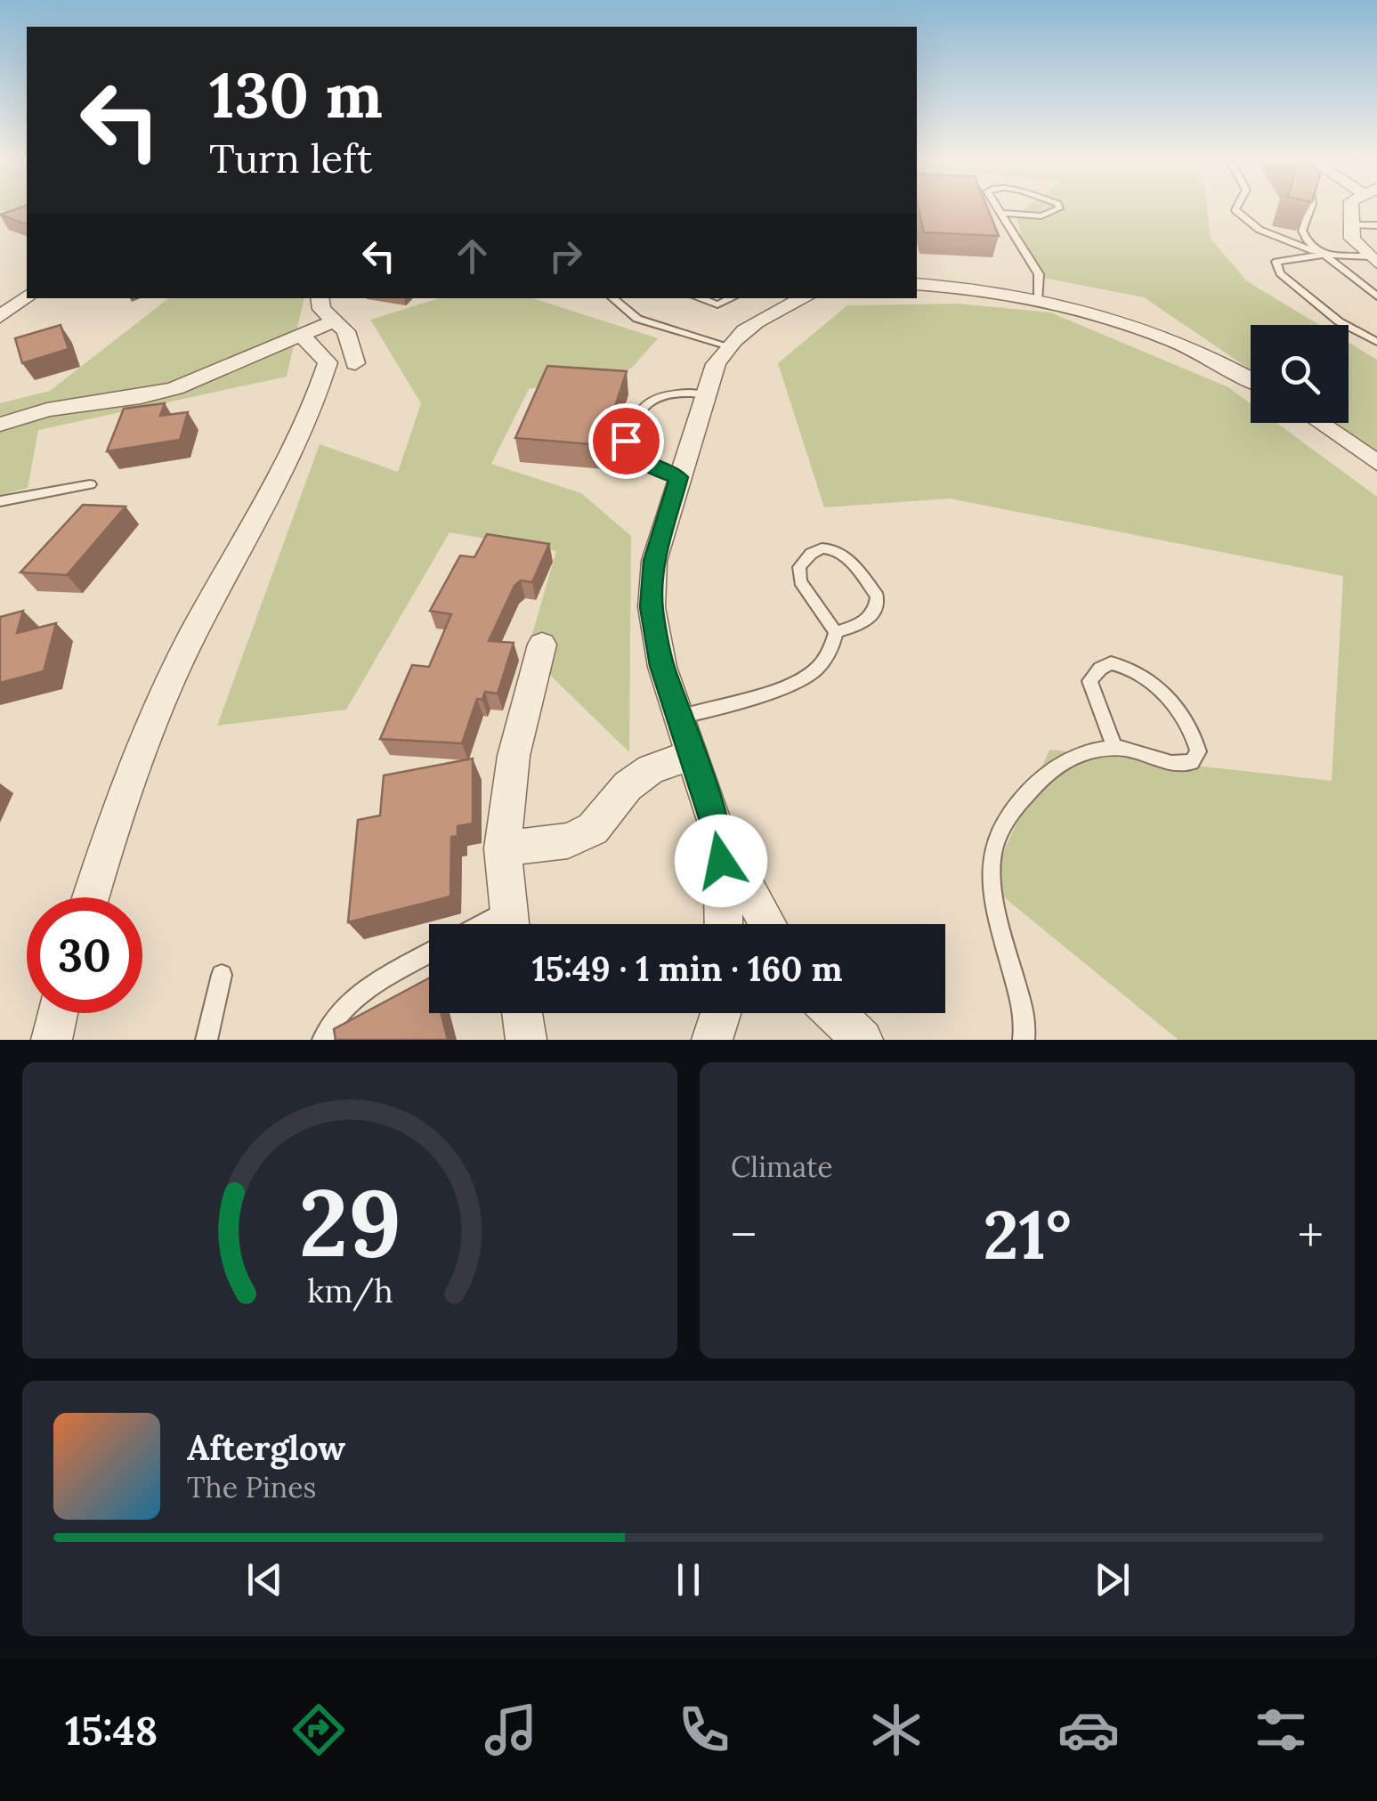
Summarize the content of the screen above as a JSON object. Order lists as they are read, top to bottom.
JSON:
{
  "page": {
    "turn": ["130 m", "Turn left"],
    "limit": "30",
    "trip": "15:49 · 1 min · 160 m",
    "tile": "Climate",
    "heat": ["−", "21°", "+"],
    "song": ["Afterglow", "The Pines"],
    "tabs": "15:48",
    "gauge": ["29", "km/h"]
  }
}
